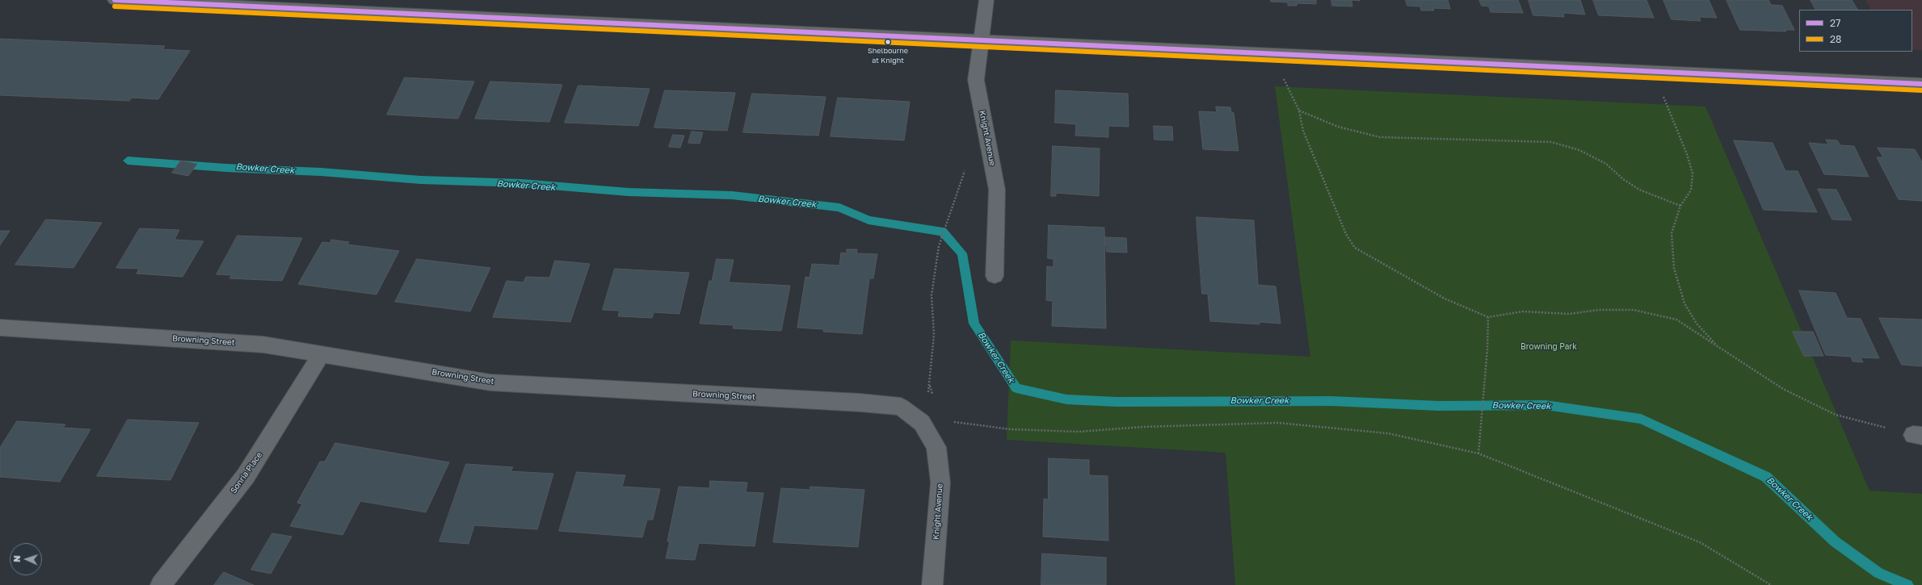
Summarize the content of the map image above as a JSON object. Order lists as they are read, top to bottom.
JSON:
{
  "streets": {
    "street": ["Knight Avenue", "Browning Street", "Sonria Place"]
  },
  "crossings": [
    ["Knight Avenue", "Browning Street"],
    ["Browning Street", "Sonria Place"]
  ],
  "water": ["Bowker Creek"],
  "parks": ["Browning Park"],
  "places": ["Shelbourne at Knight"],
  "lines": ["transit line 27", "transit line 28"],
  "legend": ["27", "28"],
  "north": "left"
}
